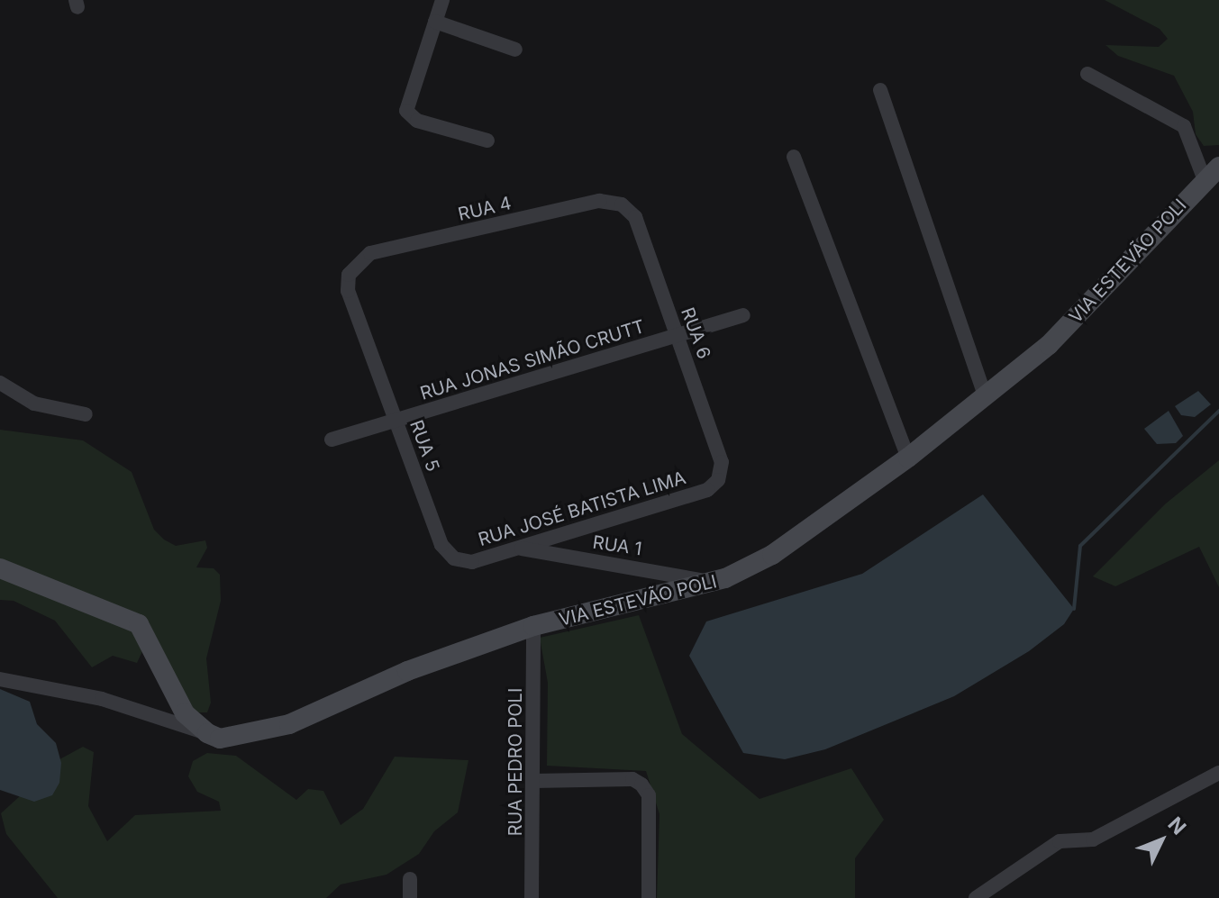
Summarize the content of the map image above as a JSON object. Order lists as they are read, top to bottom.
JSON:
{
  "streets": {
    "main road": ["VIA ESTEVÃO POLI"],
    "street": [
      "RUA 4",
      "RUA 6",
      "RUA JONAS SIMÃO CRUTT",
      "RUA 5",
      "RUA JOSÉ BATISTA LIMA",
      "RUA 1",
      "RUA PEDRO POLI"
    ]
  },
  "crossings": [
    ["RUA 4", "RUA 6"],
    ["RUA 4", "RUA 5"],
    ["VIA ESTEVÃO POLI", "RUA 1"],
    ["VIA ESTEVÃO POLI", "RUA PEDRO POLI"],
    ["RUA 6", "RUA JONAS SIMÃO CRUTT"],
    ["RUA 6", "RUA JOSÉ BATISTA LIMA"],
    ["RUA JONAS SIMÃO CRUTT", "RUA 5"],
    ["RUA 5", "RUA JOSÉ BATISTA LIMA"],
    ["RUA JOSÉ BATISTA LIMA", "RUA 1"]
  ],
  "north": "top right"
}
